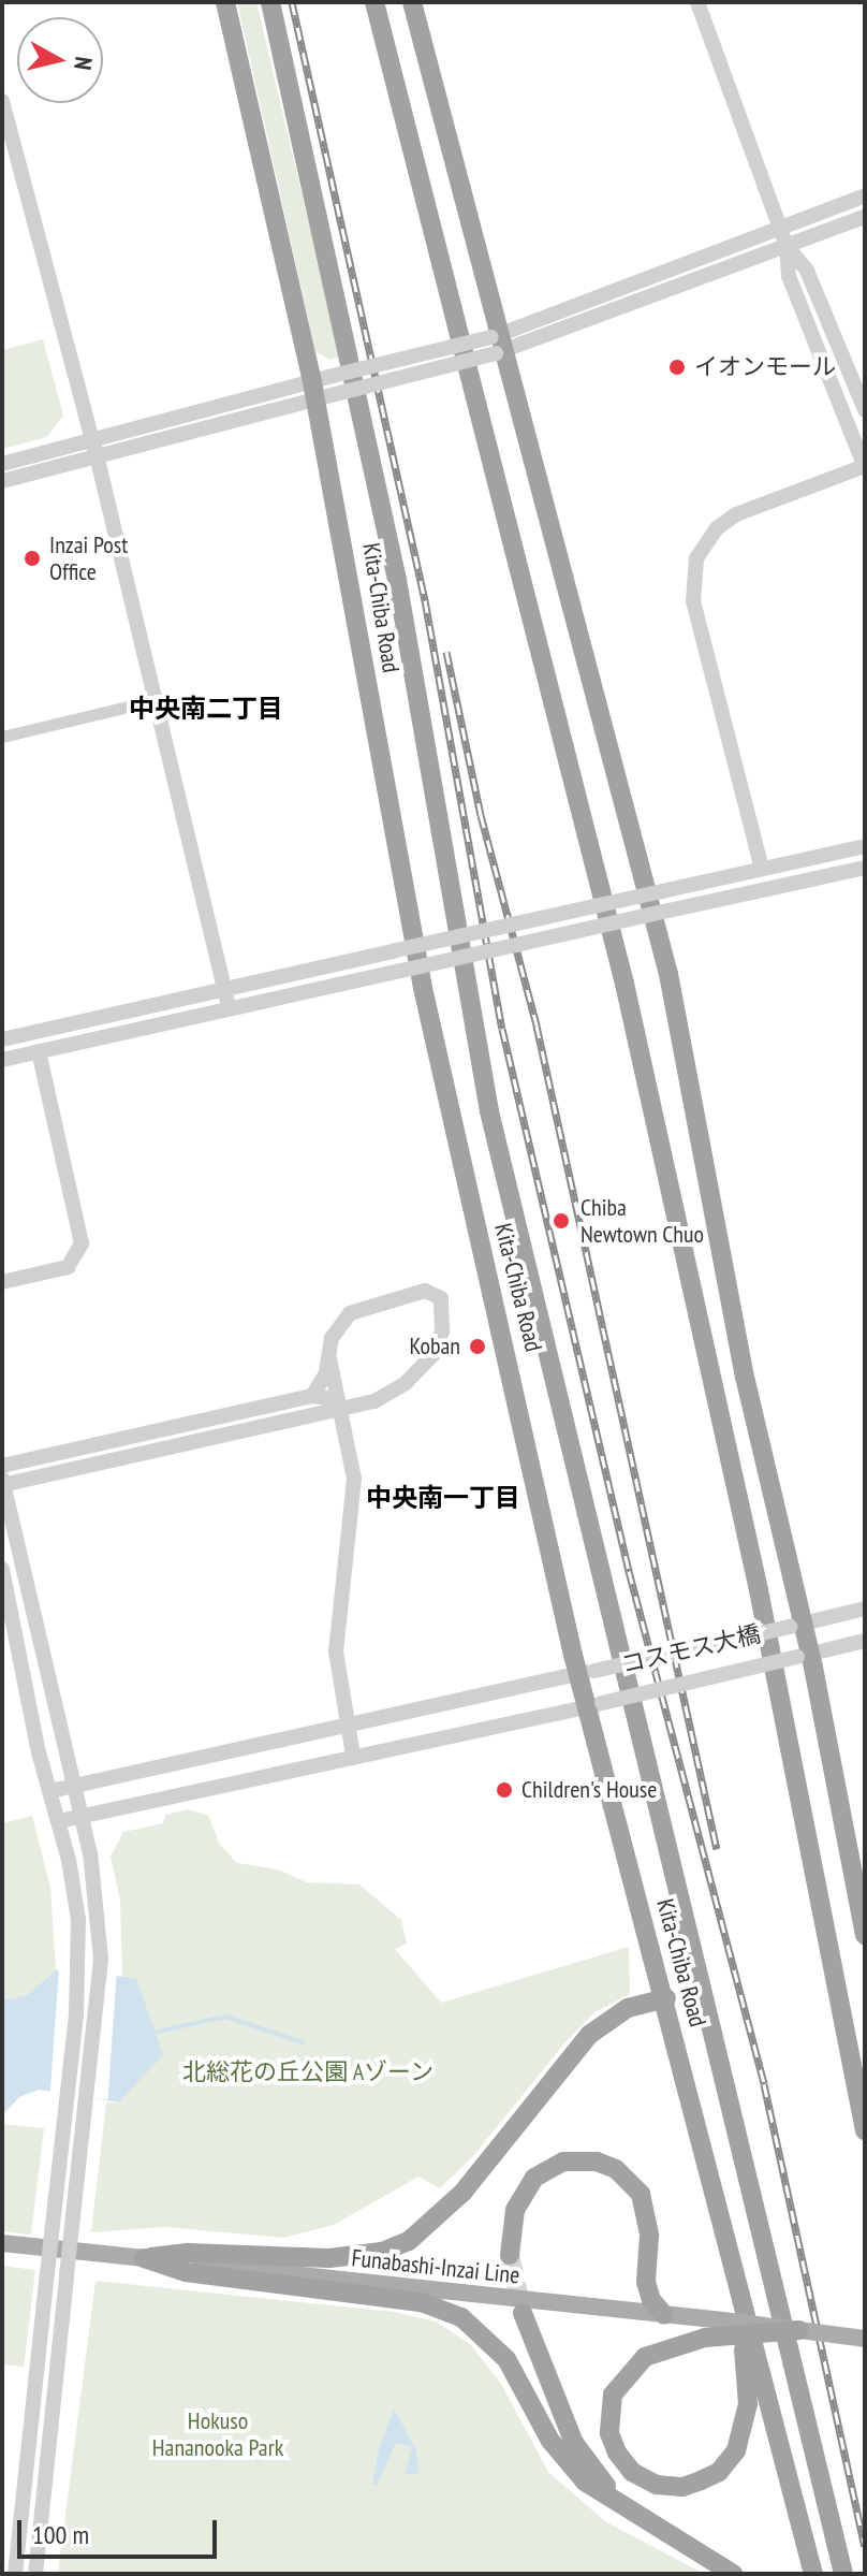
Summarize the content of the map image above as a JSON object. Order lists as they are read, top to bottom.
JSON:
{
  "streets": {
    "highway": ["Kita-Chiba Road"],
    "main road": ["Funabashi-Inzai Line"],
    "street": ["コスモス大橋"]
  },
  "crossings": [
    ["Kita-Chiba Road", "コスモス大橋"]
  ],
  "districts": ["中央南二丁目", "中央南一丁目"],
  "parks": ["北総花の丘公園 Aゾーン", "Hokuso Hananooka Park"],
  "places": [
    "イオンモール",
    "Inzai Post Office",
    "Chiba Newtown Chuo",
    "Koban",
    "Children's House"
  ],
  "scale_bar": "100 m",
  "north": "right"
}
